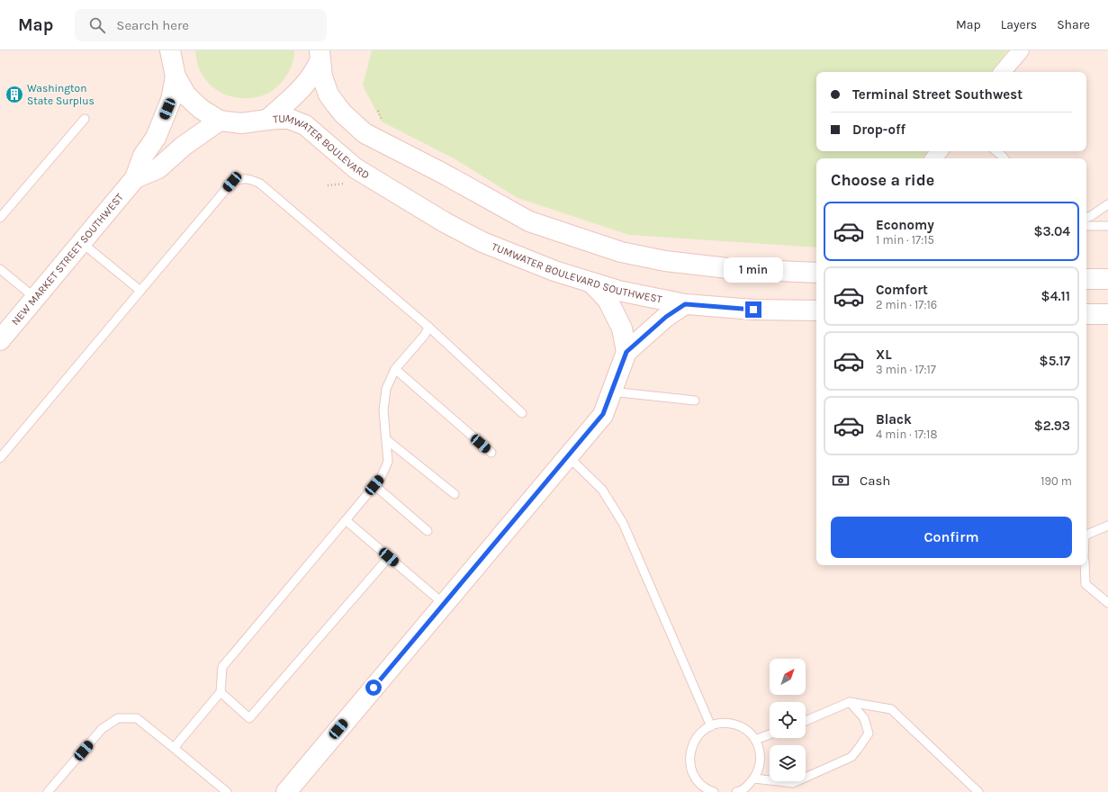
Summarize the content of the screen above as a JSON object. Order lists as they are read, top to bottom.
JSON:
{
  "streets": {
    "main road": ["TUMWATER BOULEVARD", "NEW MARKET STREET SOUTHWEST", "TUMWATER BOULEVARD SOUTHWEST"]
  },
  "crossings": [
    ["TUMWATER BOULEVARD", "NEW MARKET STREET SOUTHWEST"],
    ["TUMWATER BOULEVARD", "TUMWATER BOULEVARD SOUTHWEST"]
  ],
  "places": {
    "building": ["Washington State Surplus"]
  },
  "north": "top right",
  "page": {
    "header": "Map",
    "search": "Search here",
    "nav": ["Map", "Layers", "Share"],
    "banner": ["Terminal Street Southwest", "Drop-off"],
    "heading": "Choose a ride",
    "list": [
      {
        "name": "Economy",
        "note": "1 min · 17:15",
        "value": "$3.04"
      },
      {
        "name": "Comfort",
        "note": "2 min · 17:16",
        "value": "$4.11"
      },
      {
        "name": "XL",
        "note": "3 min · 17:17",
        "value": "$5.17"
      },
      {
        "name": "Black",
        "note": "4 min · 17:18",
        "value": "$2.93"
      }
    ],
    "bubble": "1 min",
    "pay": ["Cash", "190 m"],
    "buttons": "Confirm"
  }
}
